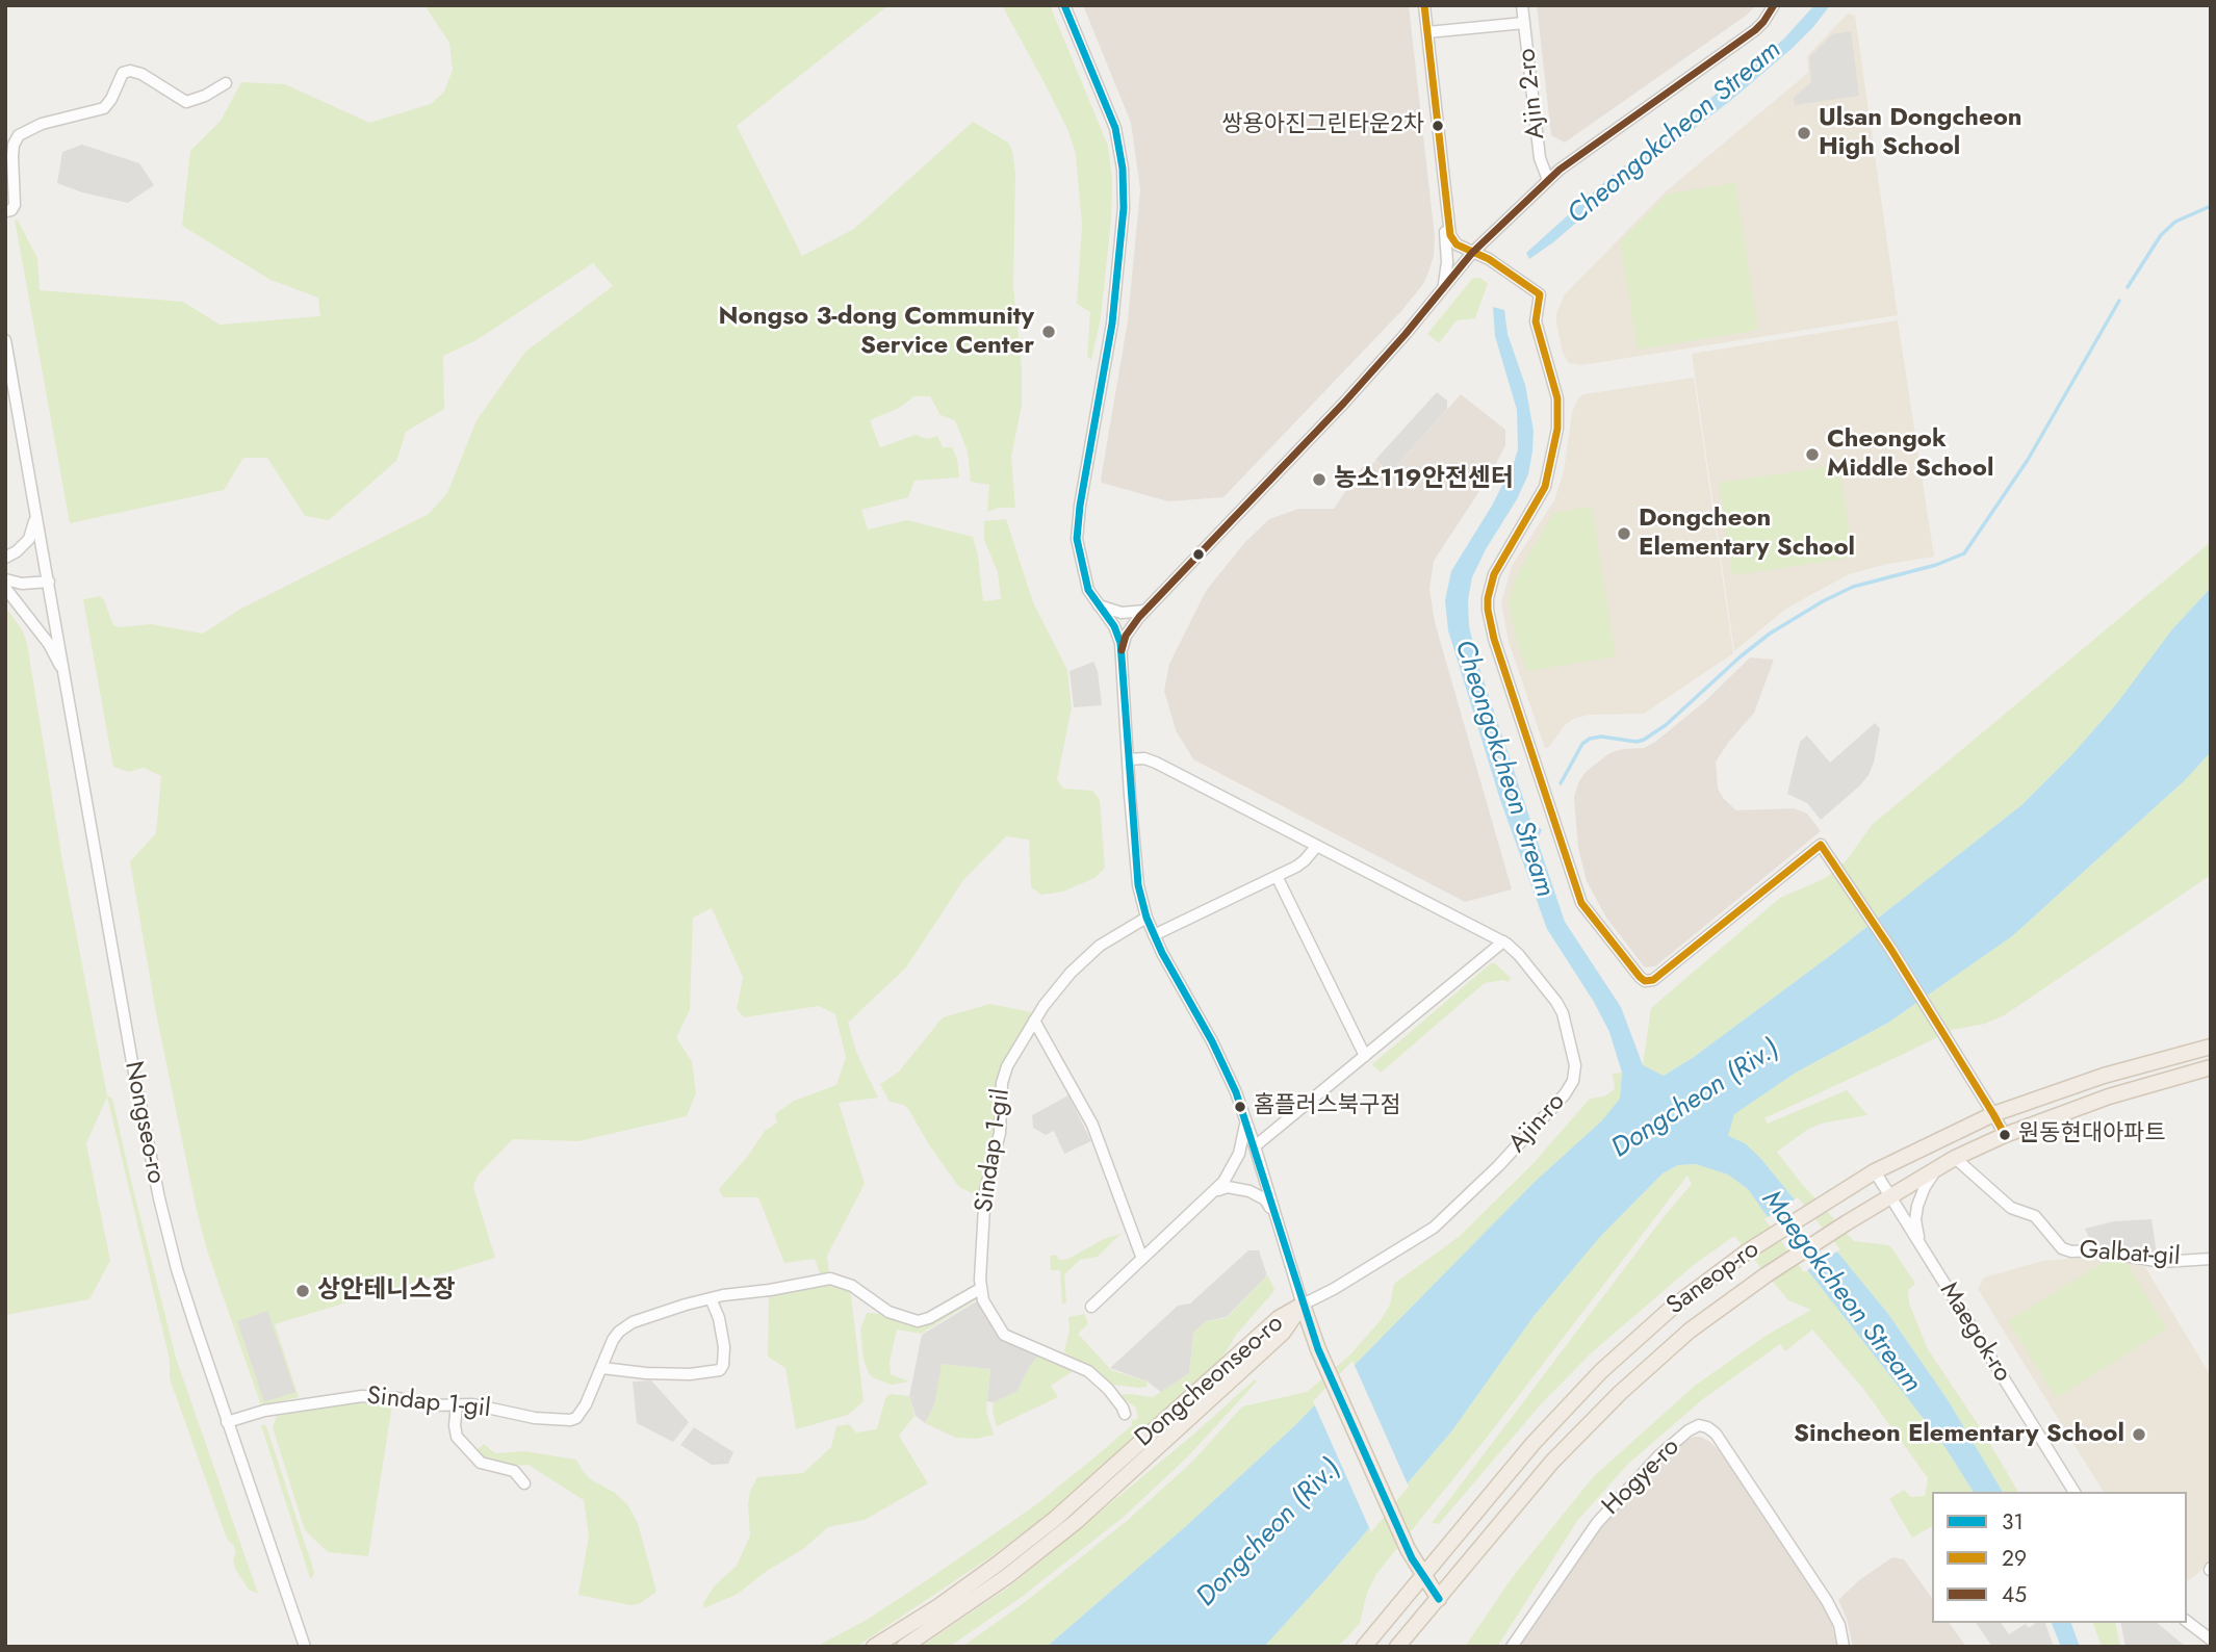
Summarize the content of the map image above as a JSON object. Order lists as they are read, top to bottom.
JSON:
{
  "streets": {
    "main road": ["Saneop-ro", "Dongcheonseo-ro"],
    "street": [
      "Ajin 2-ro",
      "Nongseo-ro",
      "Ajin-ro",
      "Sindap 1-gil",
      "Galbat-gil",
      "Maegok-ro",
      "Hogye-ro"
    ]
  },
  "crossings": [
    ["Nongseo-ro", "Sindap 1-gil"],
    ["Ajin-ro", "Dongcheonseo-ro"],
    ["Galbat-gil", "Saneop-ro"],
    ["Saneop-ro", "Maegok-ro"]
  ],
  "water": ["Cheongokcheon Stream", "Dongcheon (Riv.)", "Maegokcheon Stream"],
  "places": [
    "쌍용아진그린타운2차",
    "Ulsan Dongcheon High School",
    "Nongso 3-dong Community Service Center",
    "Cheongok Middle School",
    "농소119안전센터",
    "Dongcheon Elementary School",
    "홈플러스북구점",
    "원동현대아파트",
    "상안테니스장",
    "Sincheon Elementary School"
  ],
  "lines": ["transit line 31", "transit line 29", "transit line 45"],
  "legend": ["31", "29", "45"]
}
